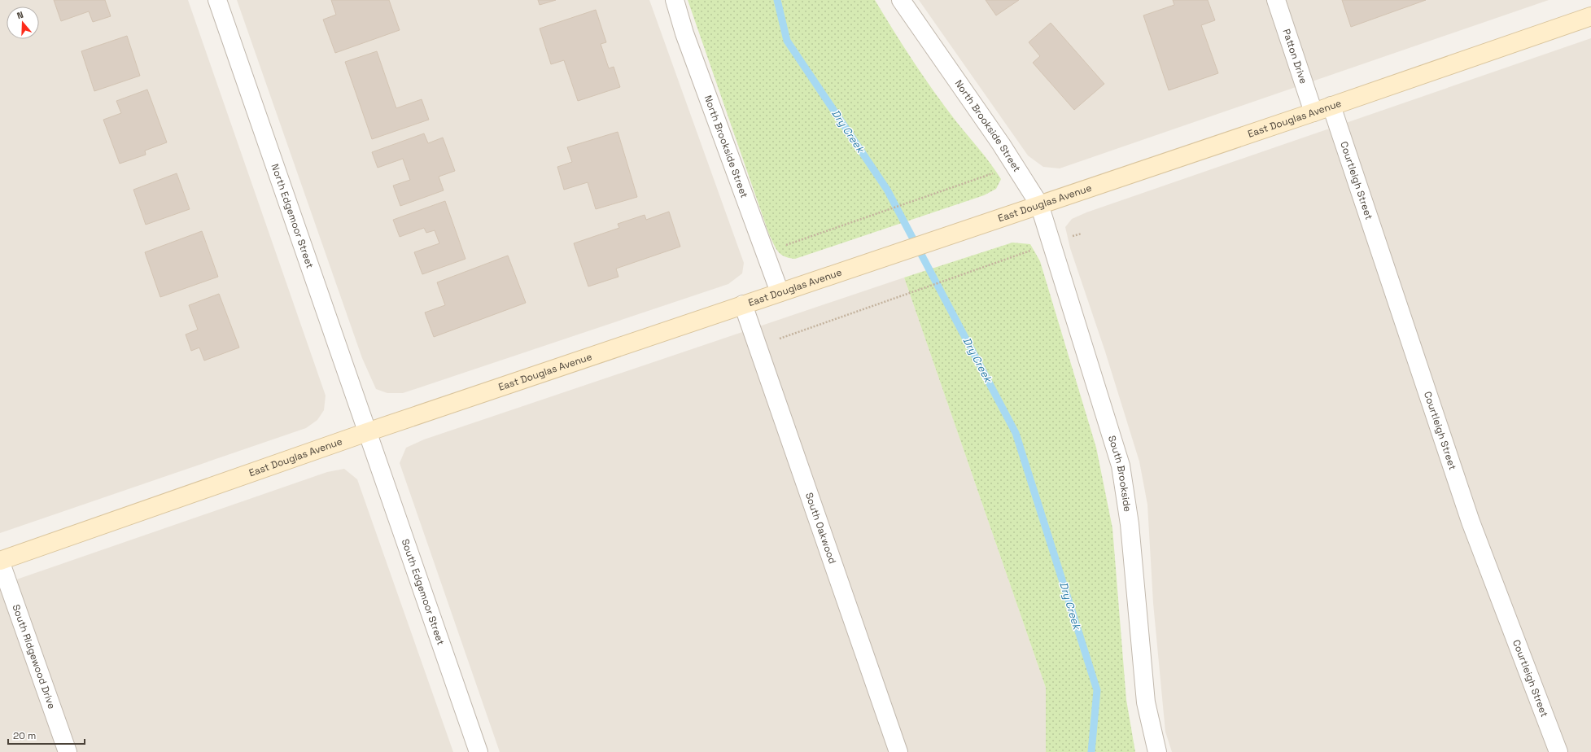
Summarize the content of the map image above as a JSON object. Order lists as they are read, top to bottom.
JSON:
{
  "streets": {
    "main road": ["East Douglas Avenue"],
    "street": [
      "Patton Drive",
      "North Brookside Street",
      "Courtleigh Street",
      "North Edgemoor Street",
      "South Brookside",
      "South Oakwood",
      "South Edgemoor Street",
      "South Ridgewood Drive"
    ]
  },
  "crossings": [
    ["Patton Drive", "East Douglas Avenue"],
    ["East Douglas Avenue", "North Brookside Street"],
    ["East Douglas Avenue", "Courtleigh Street"],
    ["East Douglas Avenue", "North Edgemoor Street"],
    ["East Douglas Avenue", "South Brookside"],
    ["East Douglas Avenue", "South Oakwood"],
    ["East Douglas Avenue", "South Edgemoor Street"],
    ["East Douglas Avenue", "South Ridgewood Drive"],
    ["North Brookside Street", "South Brookside"],
    ["North Edgemoor Street", "South Edgemoor Street"]
  ],
  "water": ["Dry Creek"],
  "scale_bar": "20 m",
  "north": "top"
}
